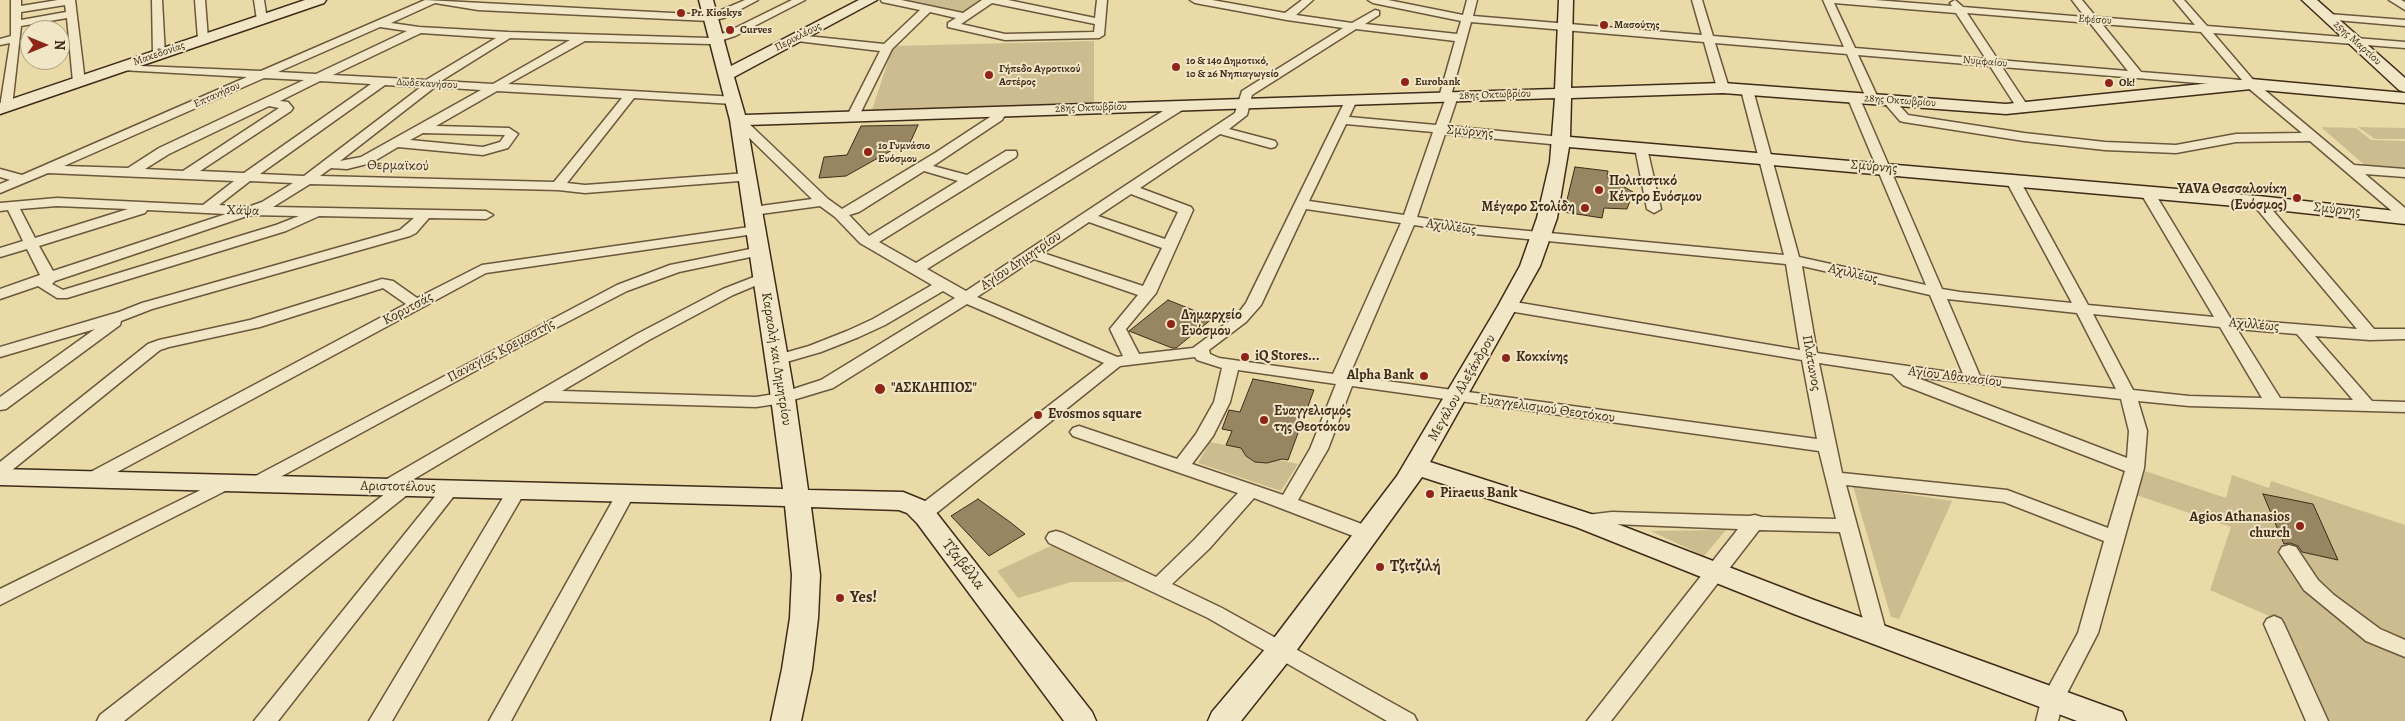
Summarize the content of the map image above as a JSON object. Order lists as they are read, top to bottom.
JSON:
{
  "streets": {
    "street": [
      "Εφέσου",
      "Περικλέους",
      "25ης Μαρτίου",
      "Μακεδονίας",
      "Νυμφαίου",
      "Δωδεκανήσου",
      "Επτανήσου",
      "28ης Οκτωβρίου",
      "Σμύρνης",
      "Θερμαϊκού",
      "Χάψα",
      "Αχιλλέως",
      "Αγίου Δημητρίου",
      "Κορυτσάς",
      "Παναγίας Κρεμαστής",
      "Καραολή και Δημητρίου",
      "Πλάτωνος",
      "Αγίου Αθανασίου",
      "Μεγάλου Αλεξάνδρου",
      "Ευαγγελισμού Θεοτόκου",
      "Αριστοτέλους",
      "Τζαβέλλα"
    ]
  },
  "crossings": [
    ["Εφέσου", "25ης Μαρτίου"],
    ["Περικλέους", "Καραολή και Δημητρίου"],
    ["Μακεδονίας", "Δωδεκανήσου"],
    ["Νυμφαίου", "28ης Οκτωβρίου"],
    ["Νυμφαίου", "Μεγάλου Αλεξάνδρου"],
    ["Δωδεκανήσου", "Επτανήσου"],
    ["Δωδεκανήσου", "28ης Οκτωβρίου"],
    ["Δωδεκανήσου", "Καραολή και Δημητρίου"],
    ["Επτανήσου", "Θερμαϊκού"],
    ["28ης Οκτωβρίου", "Αγίου Δημητρίου"],
    ["28ης Οκτωβρίου", "Καραολή και Δημητρίου"],
    ["28ης Οκτωβρίου", "Πλάτωνος"],
    ["28ης Οκτωβρίου", "Μεγάλου Αλεξάνδρου"],
    ["Σμύρνης", "Πλάτωνος"],
    ["Σμύρνης", "Μεγάλου Αλεξάνδρου"],
    ["Θερμαϊκού", "Καραολή και Δημητρίου"],
    ["Αχιλλέως", "Πλάτωνος"],
    ["Αχιλλέως", "Μεγάλου Αλεξάνδρου"],
    ["Αγίου Δημητρίου", "Καραολή και Δημητρίου"],
    ["Κορυτσάς", "Παναγίας Κρεμαστής"],
    ["Κορυτσάς", "Καραολή και Δημητρίου"],
    ["Κορυτσάς", "Αριστοτέλους"],
    ["Παναγίας Κρεμαστής", "Καραολή και Δημητρίου"],
    ["Παναγίας Κρεμαστής", "Αριστοτέλους"],
    ["Καραολή και Δημητρίου", "Αριστοτέλους"],
    ["Καραολή και Δημητρίου", "Τζαβέλλα"],
    ["Πλάτωνος", "Αγίου Αθανασίου"],
    ["Πλάτωνος", "Ευαγγελισμού Θεοτόκου"],
    ["Αγίου Αθανασίου", "Μεγάλου Αλεξάνδρου"],
    ["Μεγάλου Αλεξάνδρου", "Ευαγγελισμού Θεοτόκου"],
    ["Αριστοτέλους", "Τζαβέλλα"]
  ],
  "places": [
    "Pr. Kioskys",
    "Μασούτης",
    "Curves",
    "1ο & 14ο Δημοτικό, 10 & 26 Νηπιαγωγείο",
    "Γήπεδο Αγροτικού Αστέρος",
    "Eurobank",
    "Ok!",
    "1ο Γυμνάσιο Ευόσμου",
    "Πολιτιστικό Κέντρο Ευόσμου",
    "YAVA Θεσσαλονίκη (Ευόσμος)",
    "Μέγαρο Στολίδη",
    "Δημαρχείο Ευόσμου",
    "iQ Stores...",
    "Κοκκίνης",
    "Alpha Bank",
    "\"ΑΣΚΛΗΠΙΟΣ\"",
    "Evosmos square",
    "Ευαγγελισμός της Θεοτόκου",
    "Piraeus Bank",
    "Agios Athanasios church",
    "Τζιτζιλή",
    "Yes!"
  ],
  "north": "right"
}
